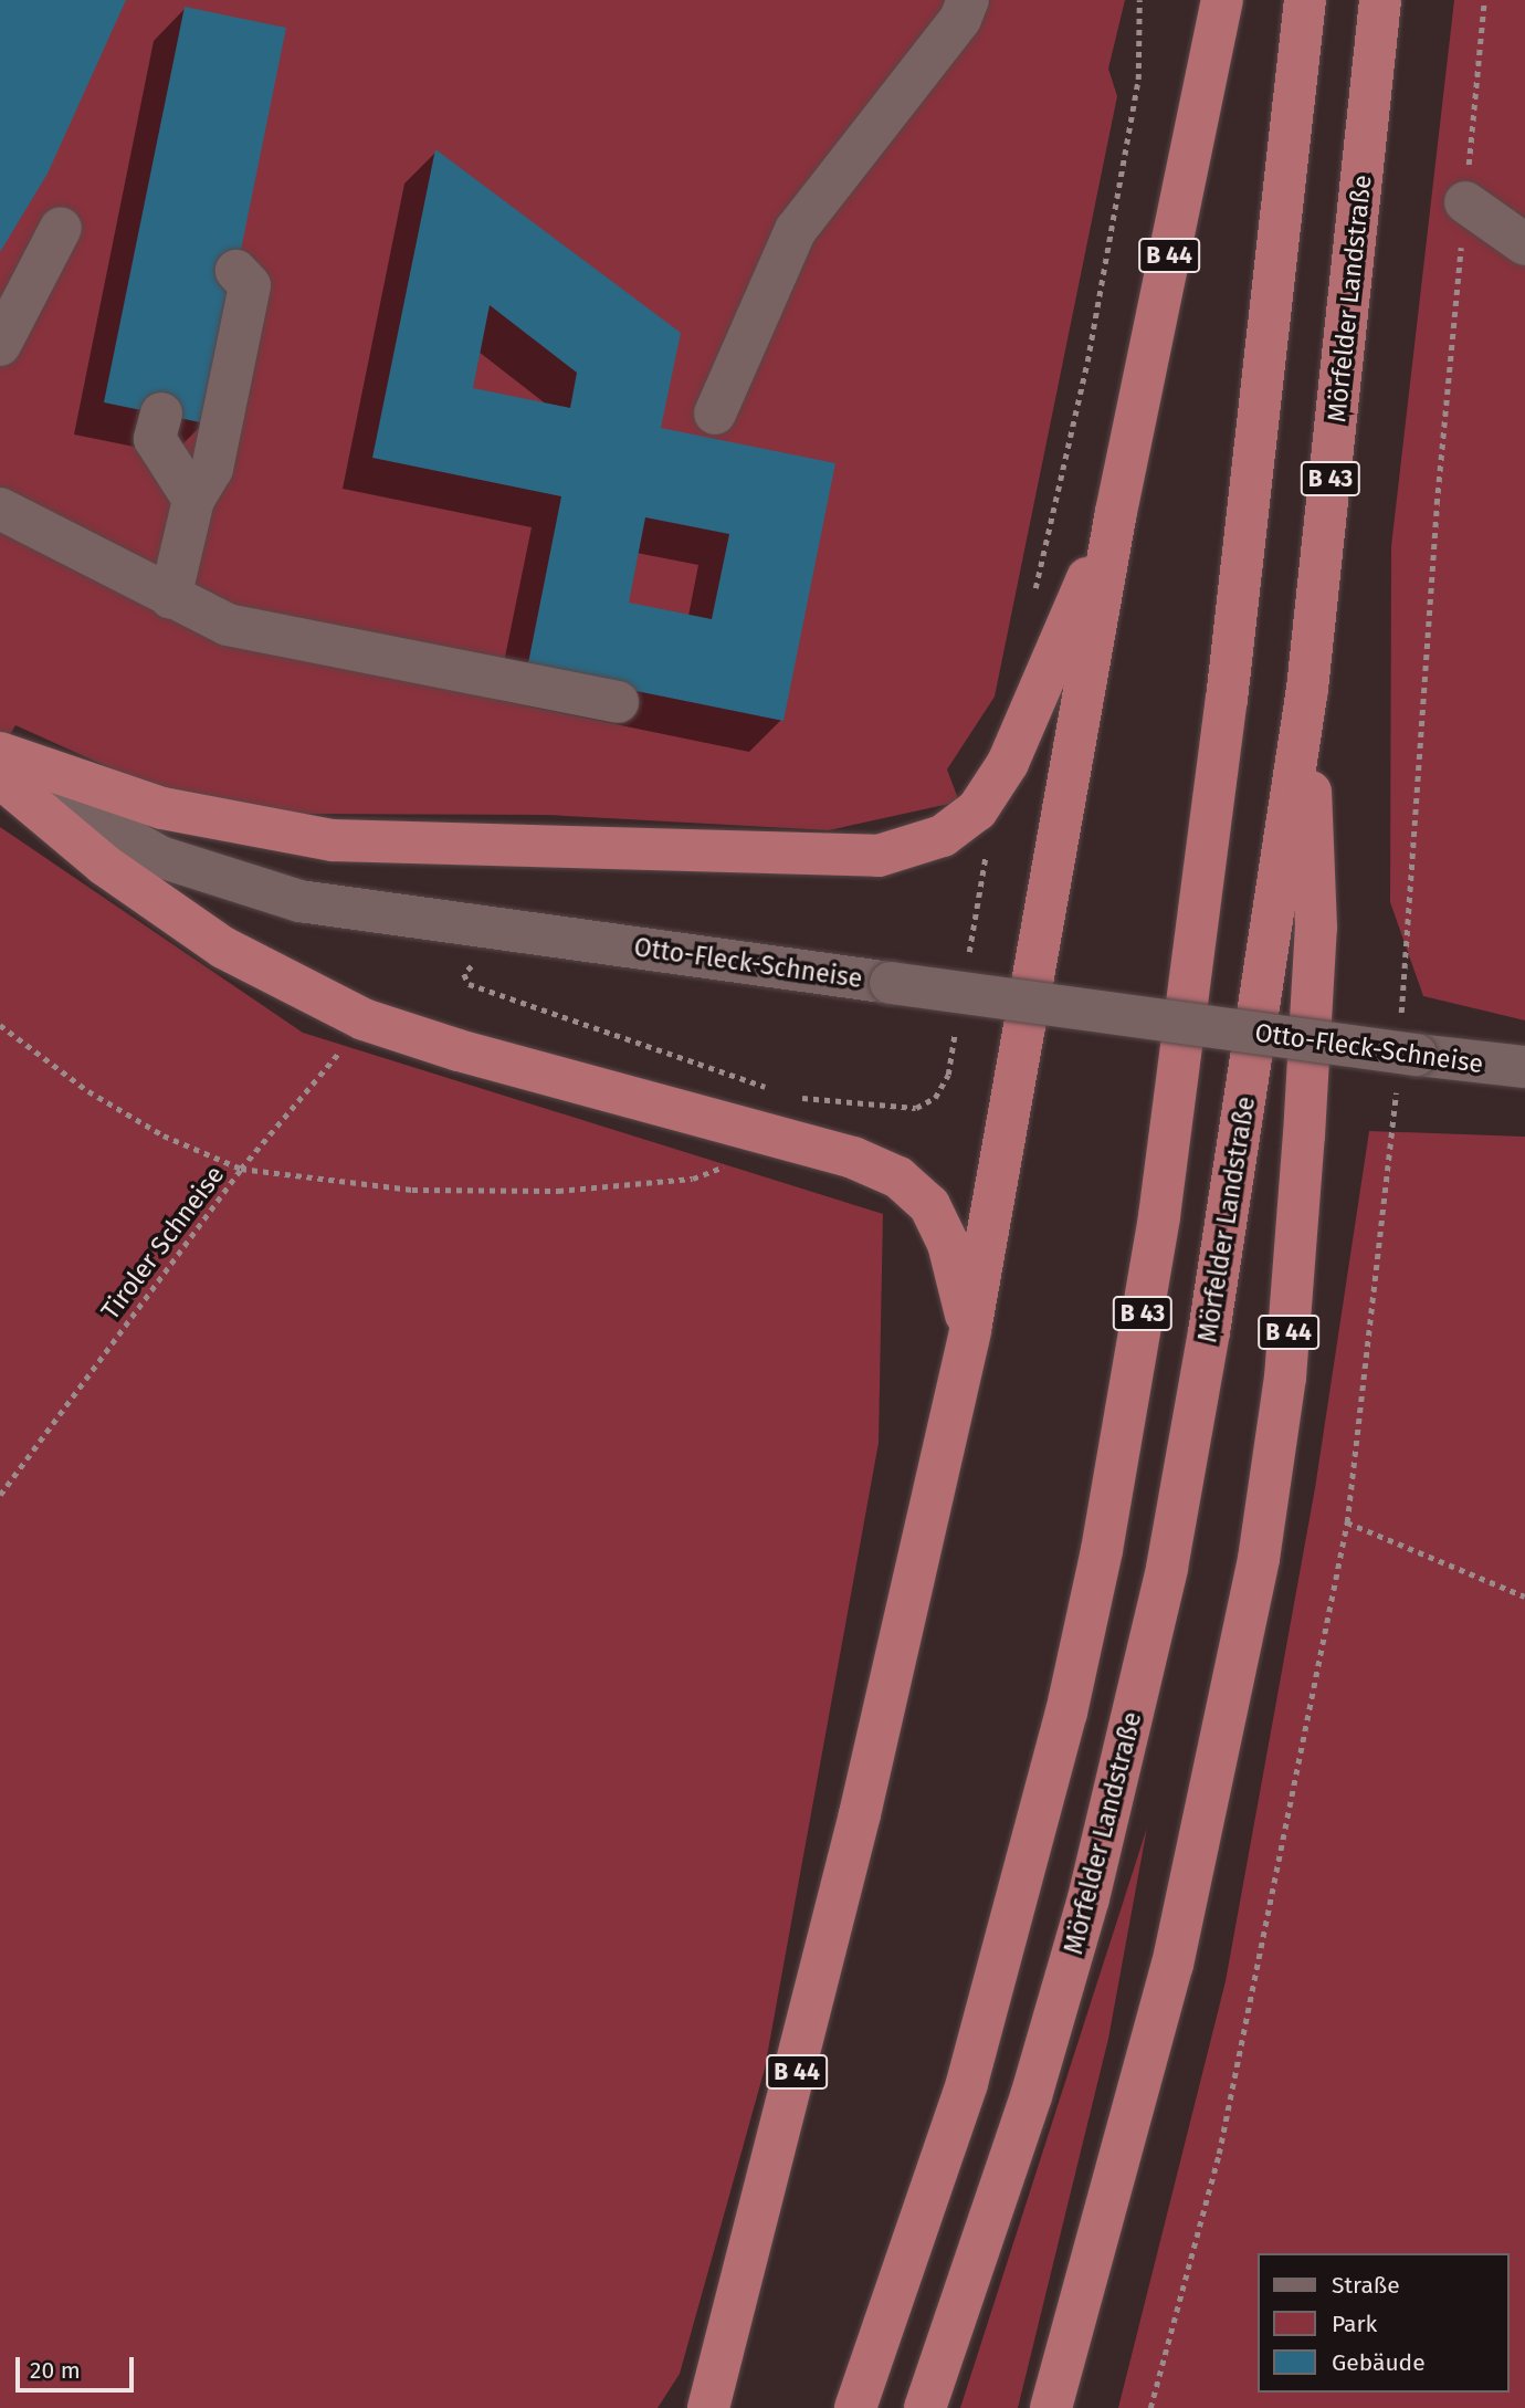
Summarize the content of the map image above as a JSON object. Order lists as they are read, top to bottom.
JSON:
{
  "streets": {
    "highway": ["B 44", "Mörfelder Landstraße", "B 43"],
    "street": ["Otto-Fleck-Schneise"],
    "path": ["Tiroler Schneise"]
  },
  "crossings": [
    ["B 44", "Mörfelder Landstraße"]
  ],
  "legend": ["Straße", "Park", "Gebäude"],
  "scale_bar": "20 m"
}
